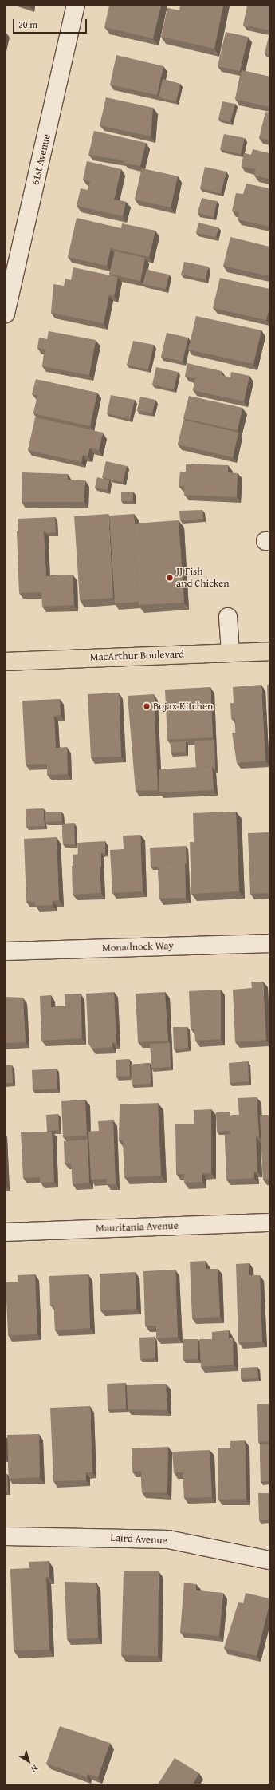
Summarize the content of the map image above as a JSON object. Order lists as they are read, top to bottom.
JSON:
{
  "streets": {
    "main road": ["MacArthur Boulevard"],
    "street": [
      "61st Avenue",
      "Monadnock Way",
      "Mauritania Avenue",
      "Laird Avenue"
    ]
  },
  "places": ["JJ Fish and Chicken", "Bojax Kitchen"],
  "scale_bar": "20 m",
  "north": "bottom right"
}
